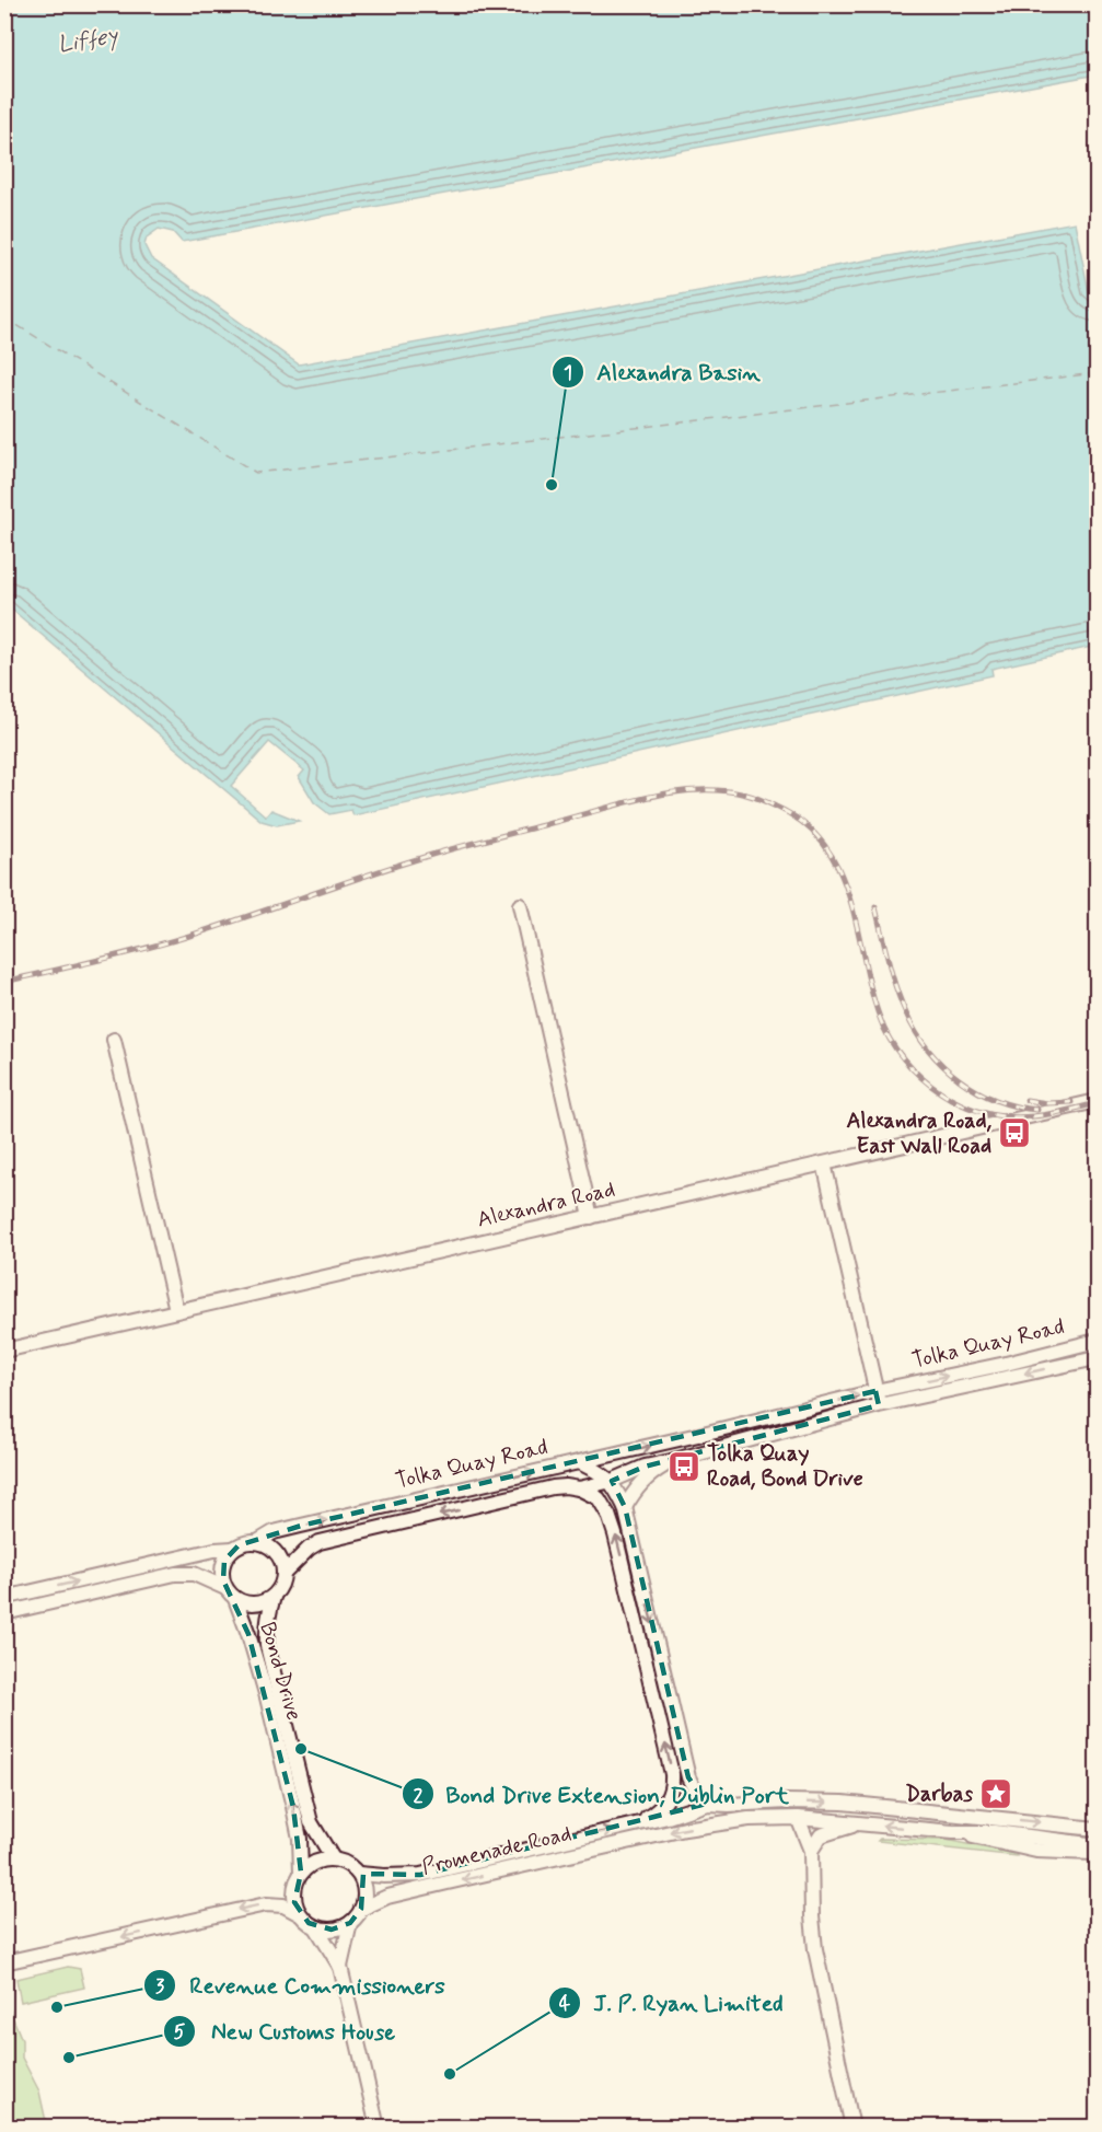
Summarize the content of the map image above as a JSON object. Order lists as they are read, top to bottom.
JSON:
{
  "streets": {
    "street": [
      "Alexandra Road",
      "Tolka Quay Road",
      "Bond Drive",
      "Promenade Road"
    ]
  },
  "crossings": [
    ["Tolka Quay Road", "Bond Drive"],
    ["Bond Drive", "Promenade Road"]
  ],
  "water": ["Liffey"],
  "places": {
    "other": [
      "Alexandra Basin",
      "Bond Drive Extension, Dublin Port",
      "Revenue Commissioners",
      "New Customs House",
      "J. P. Ryan Limited"
    ],
    "bus stop": ["Alexandra Road, East Wall Road", "Tolka Quay Road, Bond Drive"],
    "place": ["Darbas"]
  }
}
